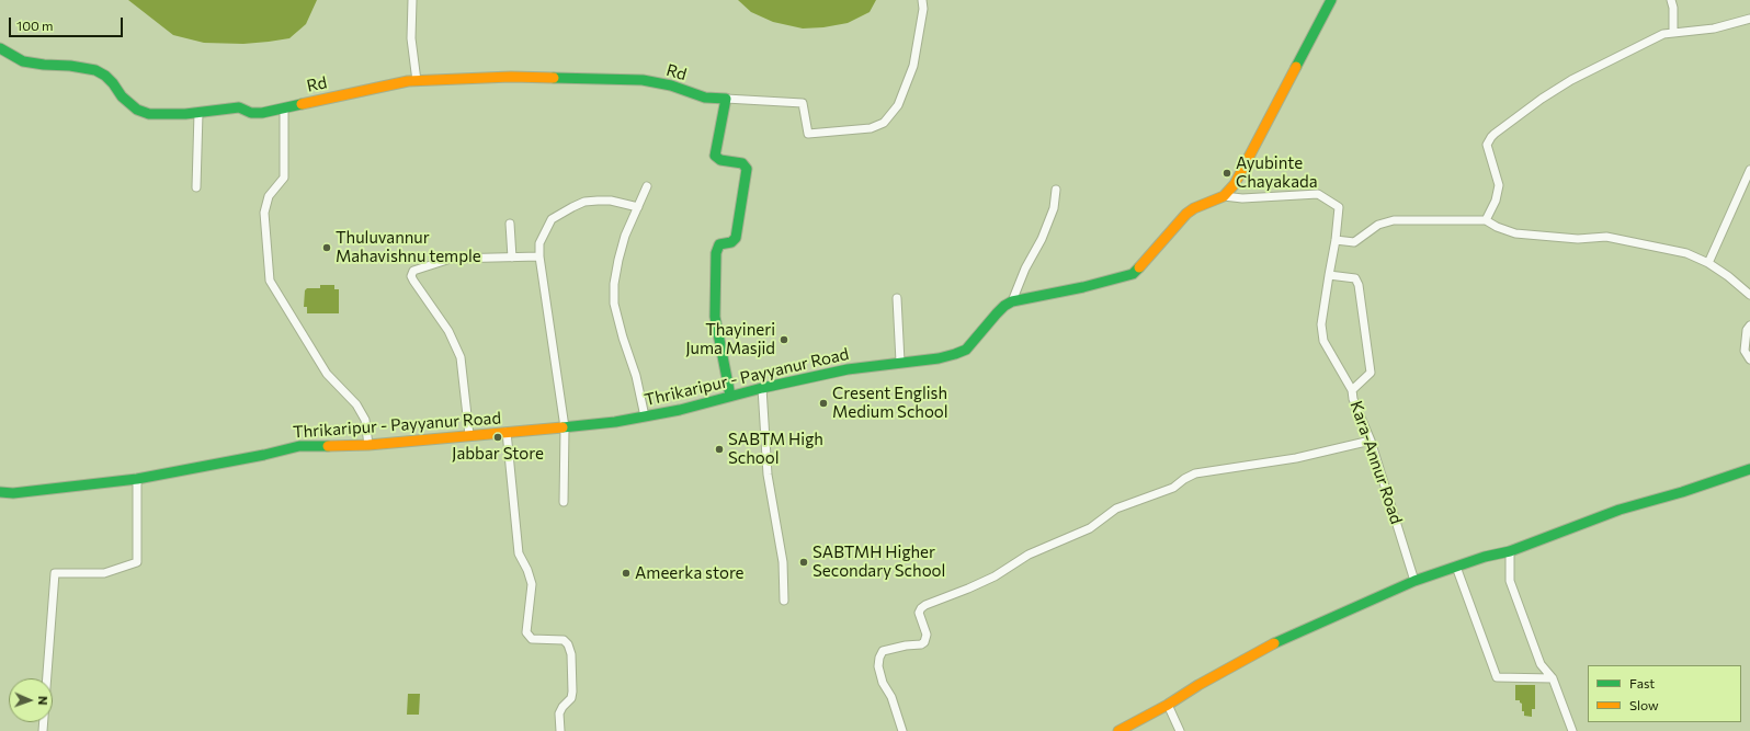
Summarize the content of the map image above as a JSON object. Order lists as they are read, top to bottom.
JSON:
{
  "streets": {
    "main road": ["Rd", "Thrikaripur - Payyanur Road"],
    "street": ["Kara-Annur Road"]
  },
  "places": [
    "Ayubinte Chayakada",
    "Thuluvannur Mahavishnu temple",
    "Thayineri Juma Masjid",
    "Cresent English Medium School",
    "Jabbar Store",
    "SABTM High School",
    "SABTMH Higher Secondary School",
    "Ameerka store"
  ],
  "legend": ["Fast", "Slow"],
  "scale_bar": "100 m",
  "north": "right"
}
